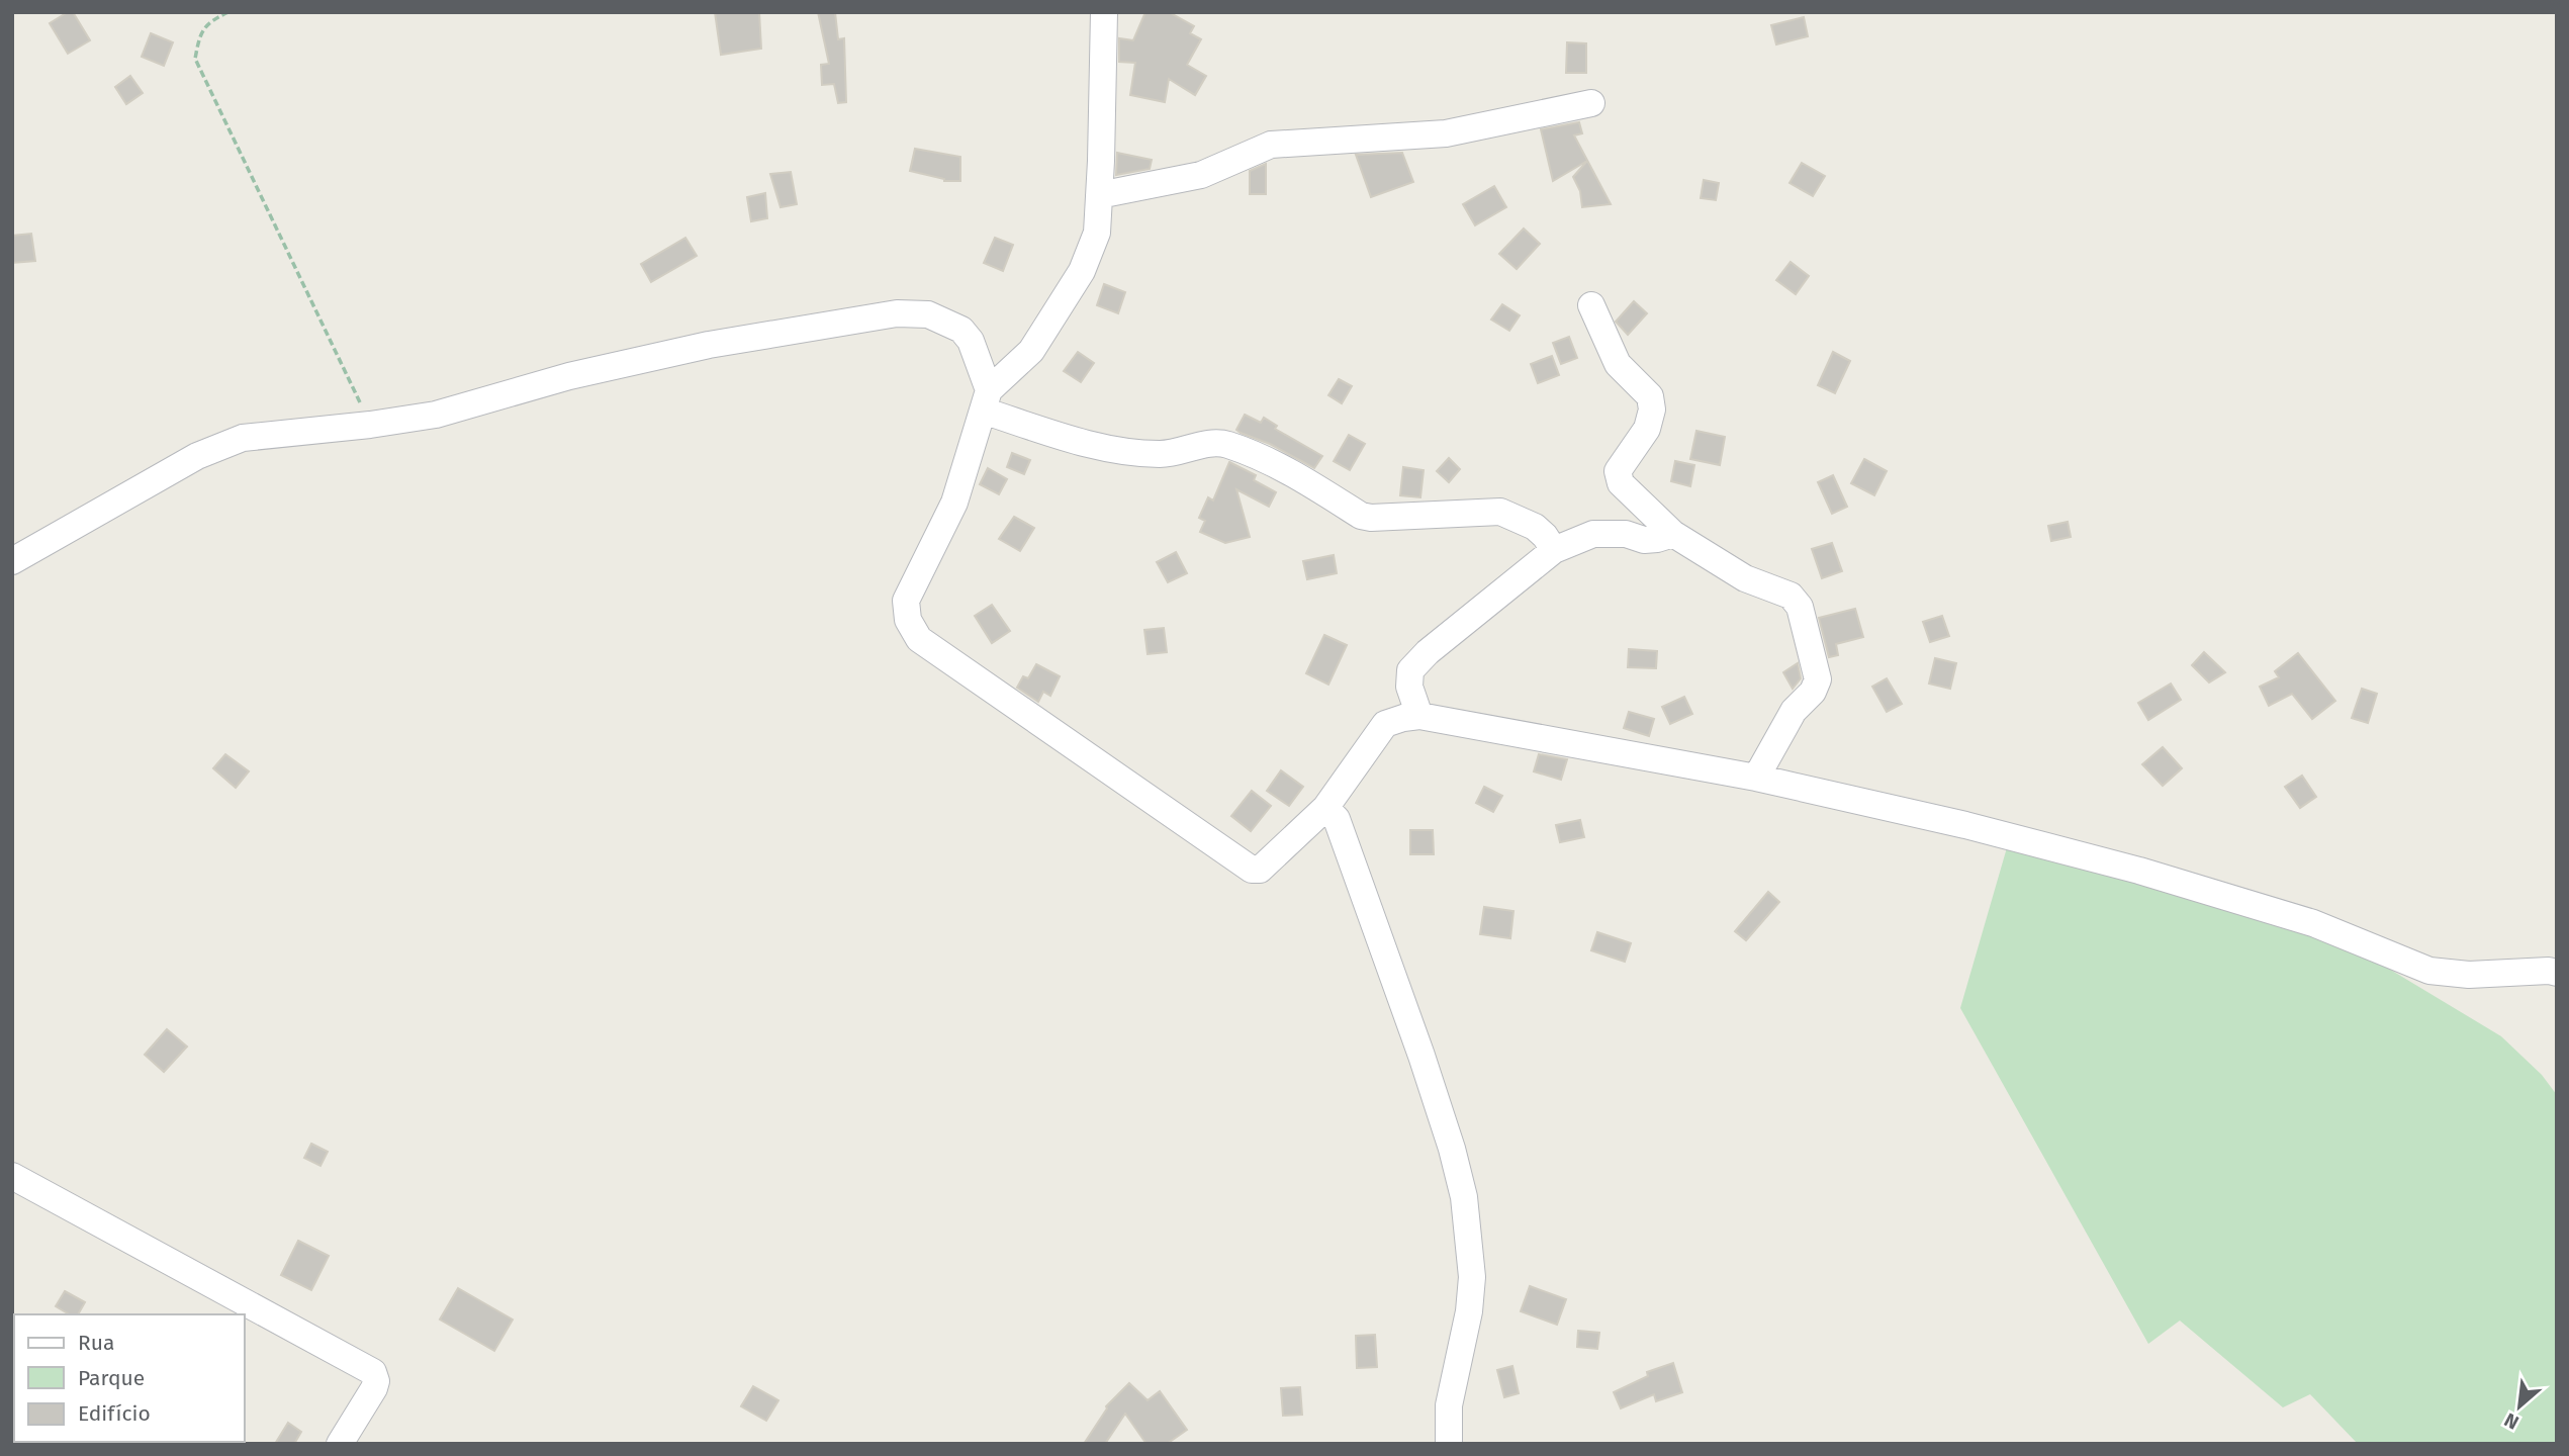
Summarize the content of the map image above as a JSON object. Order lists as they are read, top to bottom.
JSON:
{
  "legend": ["Rua", "Parque", "Edifício"],
  "north": "bottom left"
}
